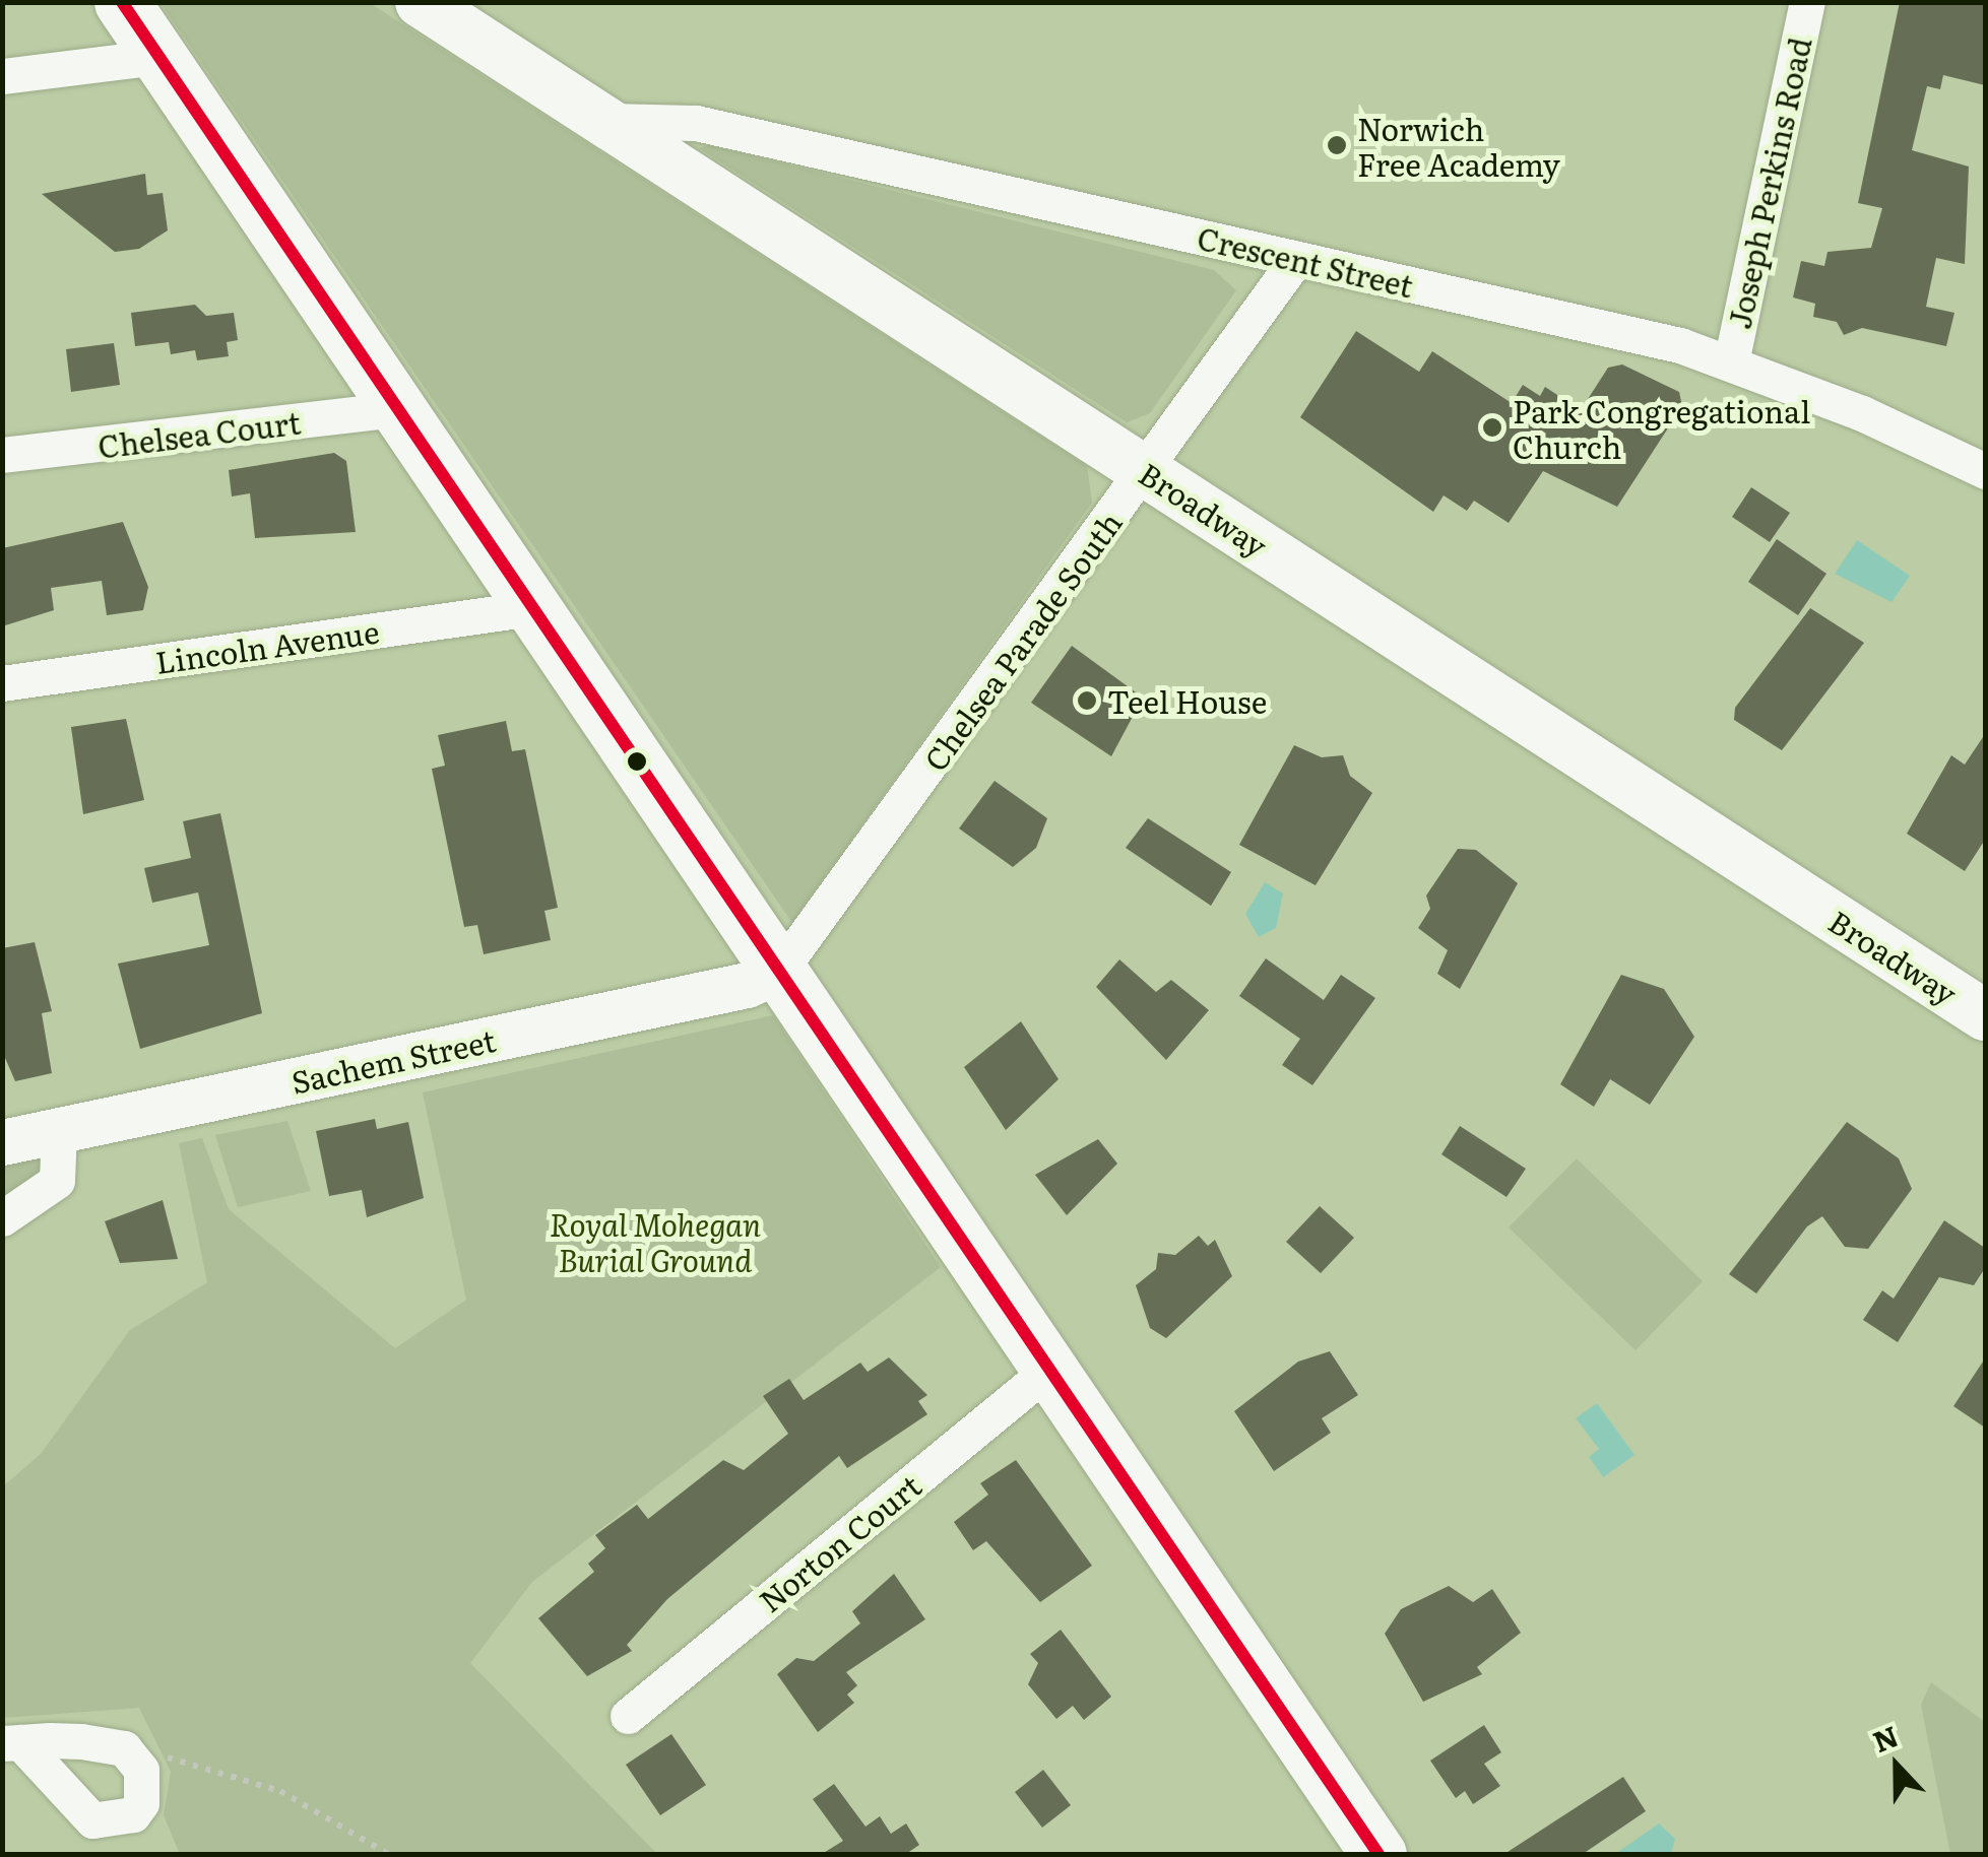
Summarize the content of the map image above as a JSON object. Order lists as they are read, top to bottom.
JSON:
{
  "streets": {
    "main road": ["Broadway"],
    "street": [
      "Joseph Perkins Road",
      "Crescent Street",
      "Chelsea Court",
      "Chelsea Parade South",
      "Lincoln Avenue",
      "Sachem Street",
      "Norton Court"
    ]
  },
  "crossings": [
    ["Joseph Perkins Road", "Crescent Street"],
    ["Crescent Street", "Broadway"],
    ["Crescent Street", "Chelsea Parade South"],
    ["Broadway", "Chelsea Parade South"],
    ["Chelsea Parade South", "Sachem Street"]
  ],
  "parks": ["Royal Mohegan Burial Ground"],
  "places": ["Norwich Free Academy", "Park Congregational Church", "Teel House"],
  "north": "top"
}
